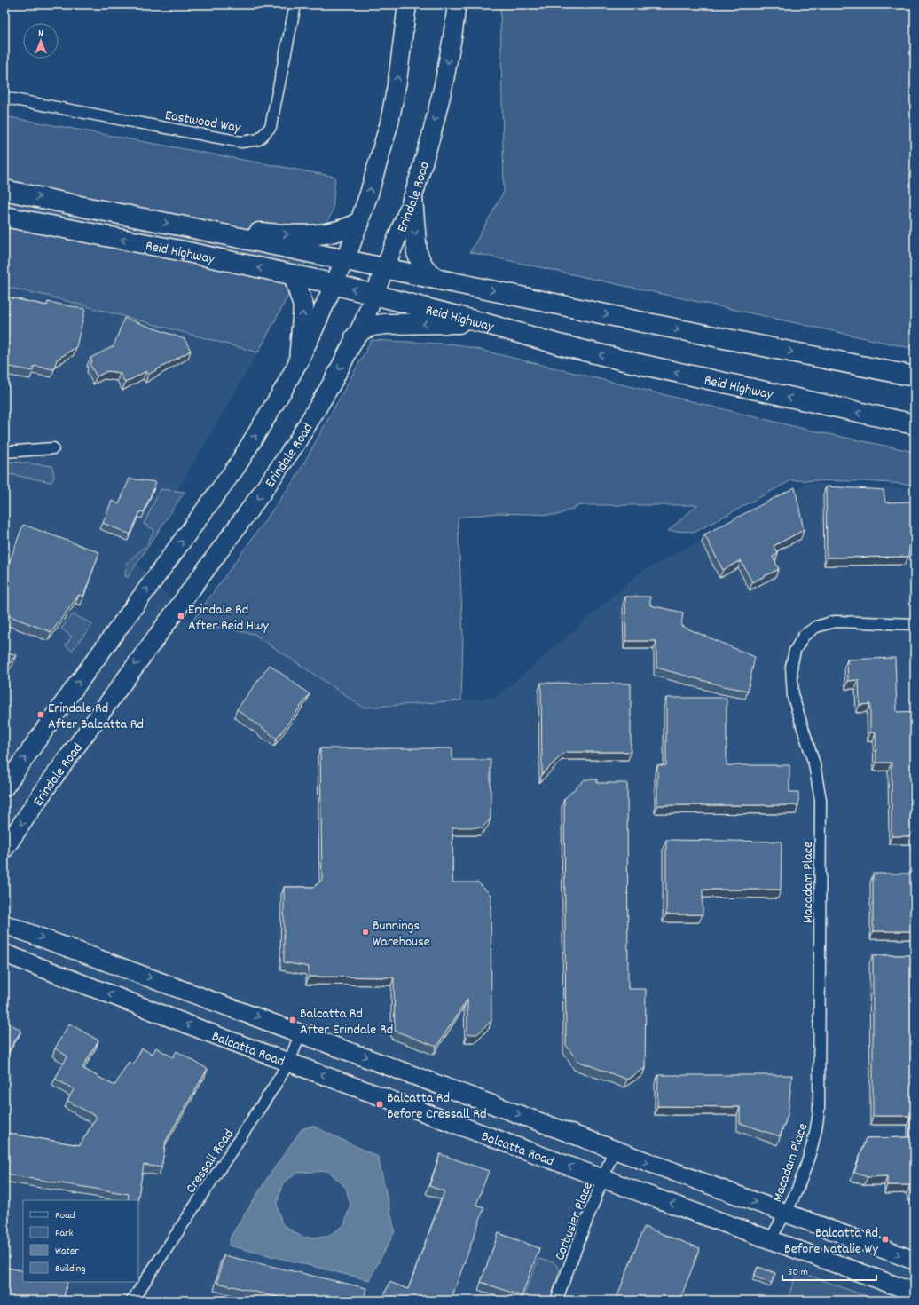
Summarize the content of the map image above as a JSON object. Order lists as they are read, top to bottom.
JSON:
{
  "streets": {
    "highway": ["Reid Highway"],
    "main road": ["Erindale Road", "Balcatta Road"],
    "street": [
      "Eastwood Way",
      "Macadam Place",
      "Cressall Road",
      "Corbusier Place"
    ]
  },
  "crossings": [
    ["Erindale Road", "Reid Highway"],
    ["Macadam Place", "Balcatta Road"],
    ["Balcatta Road", "Cressall Road"],
    ["Balcatta Road", "Corbusier Place"]
  ],
  "places": {
    "transit": [
      "Erindale Rd After Reid Hwy",
      "Erindale Rd After Balcatta Rd",
      "Balcatta Rd After Erindale Rd",
      "Balcatta Rd Before Cressall Rd",
      "Balcatta Rd Before Natalie Wy"
    ],
    "other": ["Bunnings Warehouse"]
  },
  "legend": [
    "Road",
    "Park",
    "Water",
    "Building"
  ],
  "scale_bar": "50 m",
  "north": "top"
}
